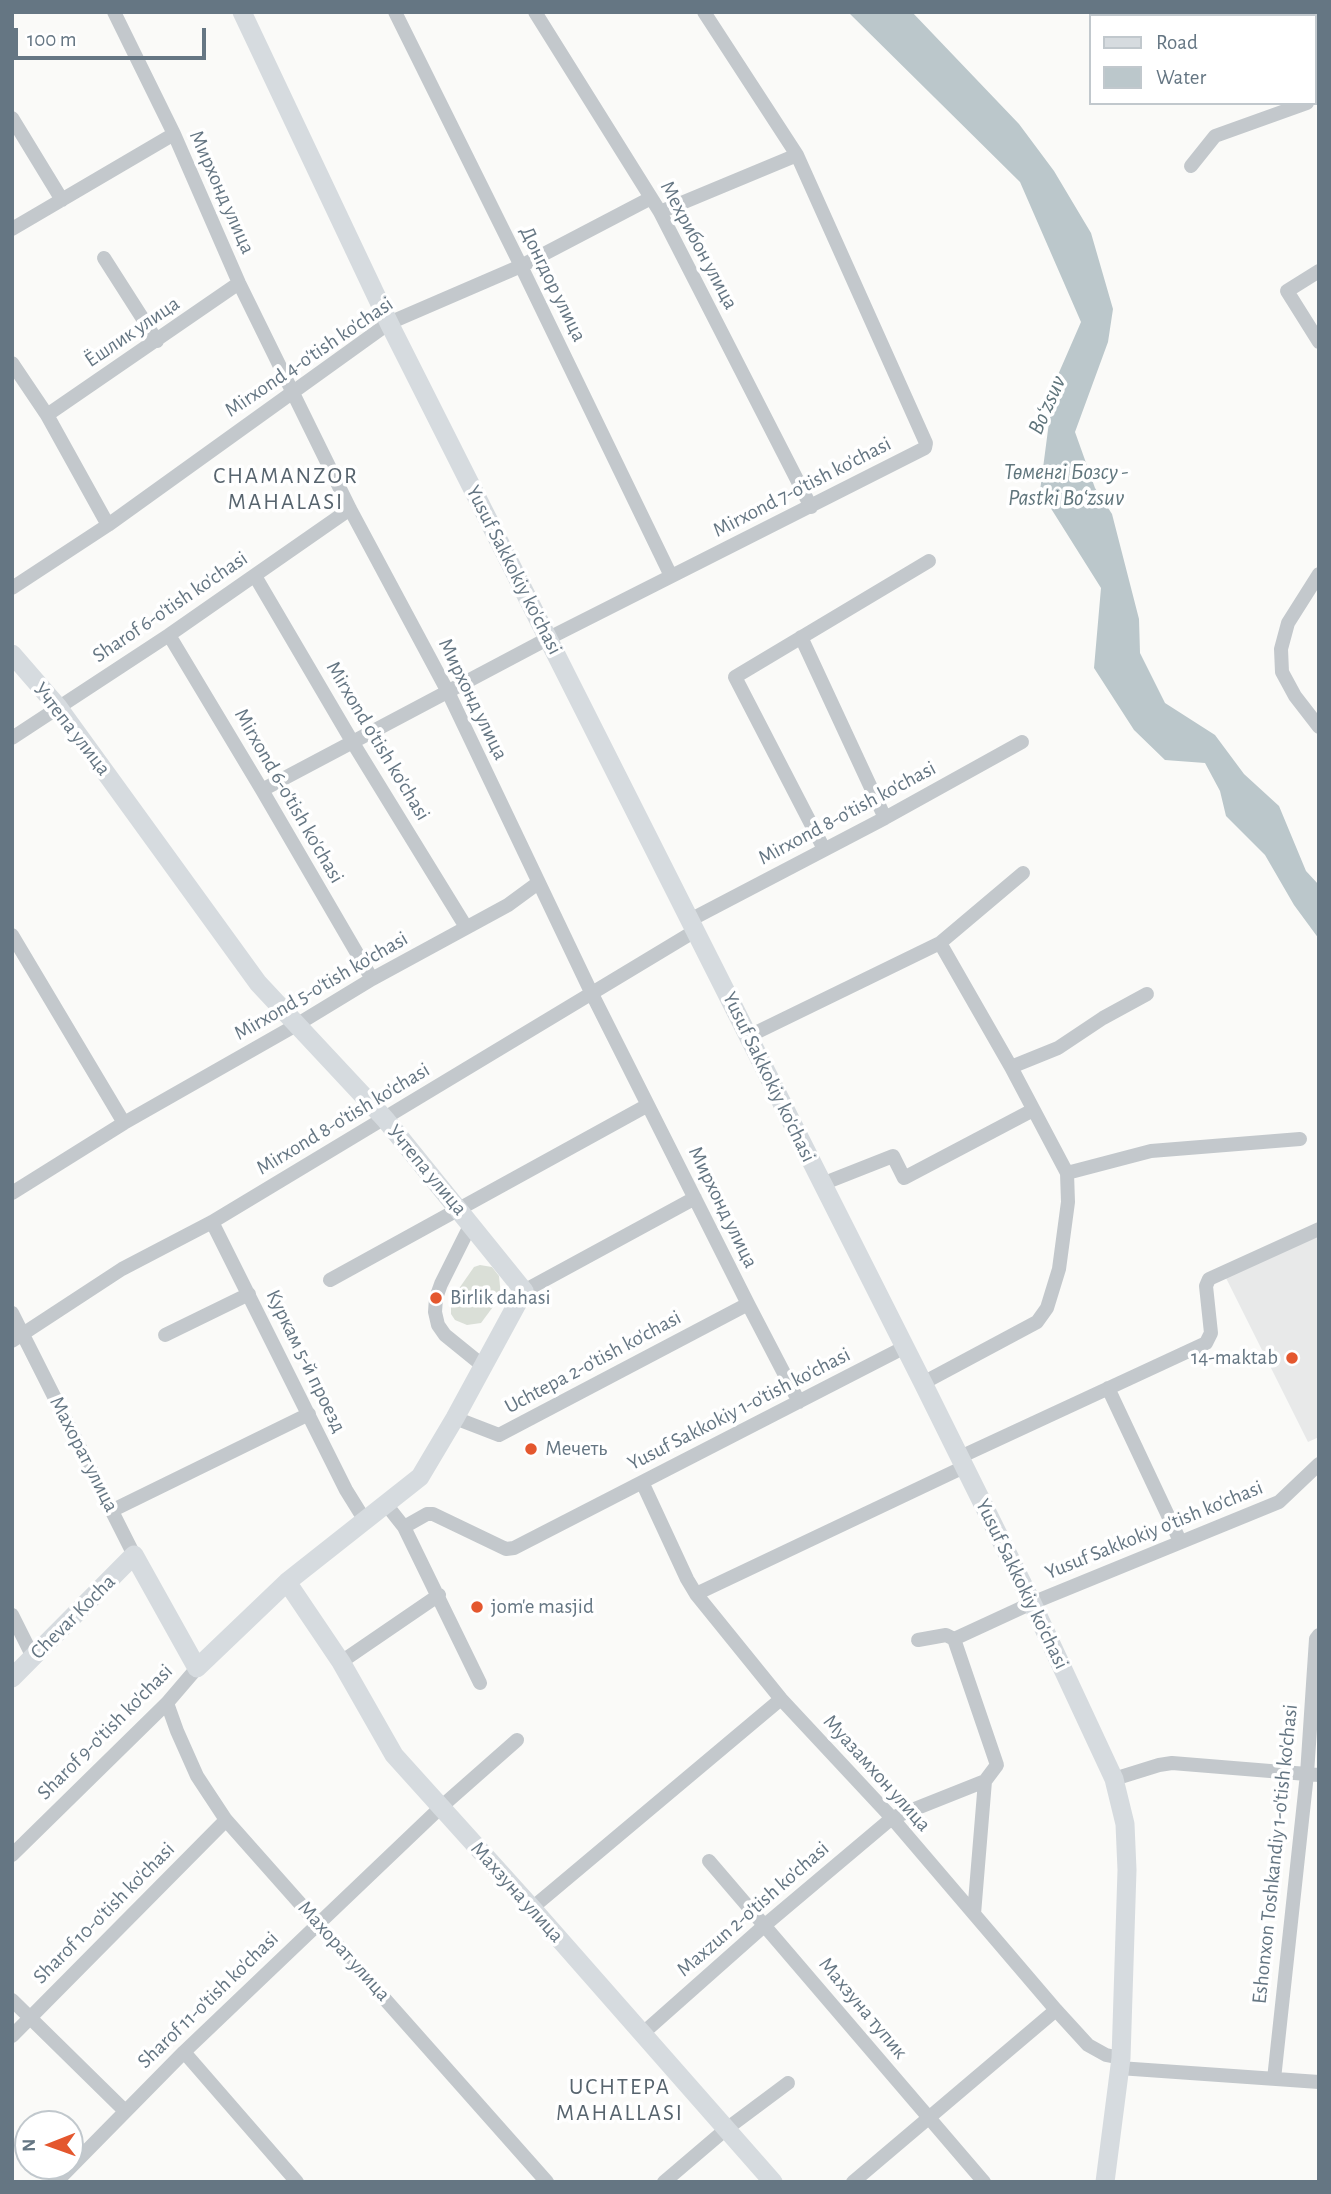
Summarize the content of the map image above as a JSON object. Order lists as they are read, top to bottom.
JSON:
{
  "streets": {
    "street": [
      "Мирхонд улица",
      "Мехрибон улица",
      "Донгдор улица",
      "Ёшлик улица",
      "Mirxond 4-o'tish ko'chasi",
      "Mirxond 7-o'tish ko'chasi",
      "Yusuf Sakkokiy ko'chasi",
      "Sharof 6-o'tish ko'chasi",
      "Учтепа улица",
      "Mirxond o'tish ko'chasi",
      "Mirxond 6-o'tish ko'chasi",
      "Mirxond 8-o'tish ko'chasi",
      "Mirxond 5-o'tish ko'chasi",
      "Куркам 5-й проезд",
      "Uchtepa 2-o'tish ko'chasi",
      "Yusuf Sakkokiy 1-o'tish ko'chasi",
      "Махорат улица",
      "Yusuf Sakkokiy o'tish ko'chasi",
      "Chevar Kocha",
      "Sharof 9-o'tish ko'chasi",
      "Муазамхон улица",
      "Eshonxon Toshkandiy 1-o'tish ko'chasi",
      "Махзуна улица",
      "Maxzun 2-o'tish ko'chasi",
      "Sharof 10-o'tish ko'chasi",
      "Sharof 11-o'tish ko'chasi",
      "Махзуна тупик"
    ]
  },
  "crossings": [
    ["Мирхонд улица", "Ёшлик улица"],
    ["Мирхонд улица", "Mirxond 4-o'tish ko'chasi"],
    ["Мирхонд улица", "Mirxond 7-o'tish ko'chasi"],
    ["Мирхонд улица", "Sharof 6-o'tish ko'chasi"],
    ["Мирхонд улица", "Mirxond 8-o'tish ko'chasi"],
    ["Мирхонд улица", "Mirxond 5-o'tish ko'chasi"],
    ["Мирхонд улица", "Uchtepa 2-o'tish ko'chasi"],
    ["Мирхонд улица", "Yusuf Sakkokiy 1-o'tish ko'chasi"],
    ["Мехрибон улица", "Mirxond 4-o'tish ko'chasi"],
    ["Мехрибон улица", "Mirxond 7-o'tish ko'chasi"],
    ["Донгдор улица", "Mirxond 4-o'tish ko'chasi"],
    ["Донгдор улица", "Mirxond 7-o'tish ko'chasi"],
    ["Mirxond 4-o'tish ko'chasi", "Yusuf Sakkokiy ko'chasi"],
    ["Mirxond 7-o'tish ko'chasi", "Yusuf Sakkokiy ko'chasi"],
    ["Mirxond 7-o'tish ko'chasi", "Mirxond o'tish ko'chasi"],
    ["Mirxond 7-o'tish ko'chasi", "Mirxond 6-o'tish ko'chasi"],
    ["Yusuf Sakkokiy ko'chasi", "Mirxond 8-o'tish ko'chasi"],
    ["Yusuf Sakkokiy ko'chasi", "Yusuf Sakkokiy 1-o'tish ko'chasi"],
    ["Yusuf Sakkokiy ko'chasi", "Yusuf Sakkokiy o'tish ko'chasi"],
    ["Yusuf Sakkokiy ko'chasi", "Муазамхон улица"],
    ["Sharof 6-o'tish ko'chasi", "Учтепа улица"],
    ["Sharof 6-o'tish ko'chasi", "Mirxond o'tish ko'chasi"],
    ["Sharof 6-o'tish ko'chasi", "Mirxond 6-o'tish ko'chasi"],
    ["Учтепа улица", "Mirxond 8-o'tish ko'chasi"],
    ["Учтепа улица", "Mirxond 5-o'tish ko'chasi"],
    ["Mirxond o'tish ko'chasi", "Mirxond 5-o'tish ko'chasi"],
    ["Mirxond 6-o'tish ko'chasi", "Mirxond 5-o'tish ko'chasi"],
    ["Mirxond 8-o'tish ko'chasi", "Куркам 5-й проезд"],
    ["Mirxond 8-o'tish ko'chasi", "Махорат улица"],
    ["Yusuf Sakkokiy 1-o'tish ko'chasi", "Муазамхон улица"],
    ["Махорат улица", "Chevar Kocha"],
    ["Махорат улица", "Sharof 9-o'tish ko'chasi"],
    ["Махорат улица", "Sharof 10-o'tish ko'chasi"],
    ["Махорат улица", "Sharof 11-o'tish ko'chasi"],
    ["Муазамхон улица", "Eshonxon Toshkandiy 1-o'tish ko'chasi"],
    ["Муазамхон улица", "Maxzun 2-o'tish ko'chasi"],
    ["Махзуна улица", "Maxzun 2-o'tish ko'chasi"],
    ["Махзуна улица", "Sharof 11-o'tish ko'chasi"],
    ["Maxzun 2-o'tish ko'chasi", "Махзуна тупик"]
  ],
  "districts": ["CHAMANZOR MAHALASI", "UCHTEPA MAHALLASI"],
  "water": ["Boʻzsuv", "Төменгі Бозсу - Pastki Boʻzsuv"],
  "places": [
    "Birlik dahasi",
    "14-maktab",
    "Мечеть",
    "jom'e masjid"
  ],
  "legend": ["Road", "Water"],
  "scale_bar": "100 m",
  "north": "left"
}
